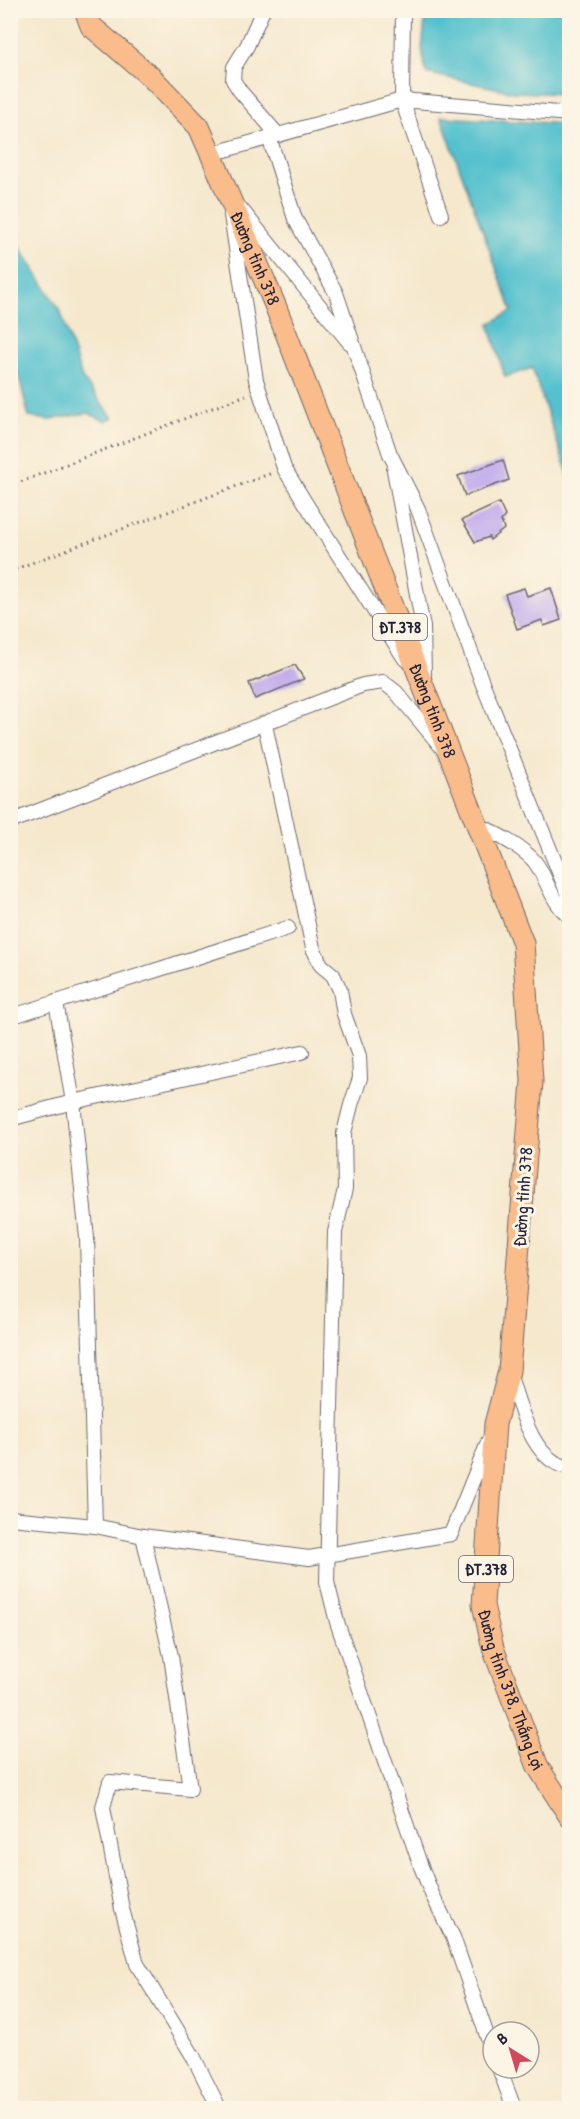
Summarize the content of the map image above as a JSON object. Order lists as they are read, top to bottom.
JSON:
{
  "streets": {
    "main road": ["Đường tỉnh 378", "ĐT.378", "Đường tỉnh 378, Thắng Lợi"]
  },
  "crossings": [
    ["Đường tỉnh 378", "Đường tỉnh 378, Thắng Lợi"]
  ],
  "north": "top left"
}
